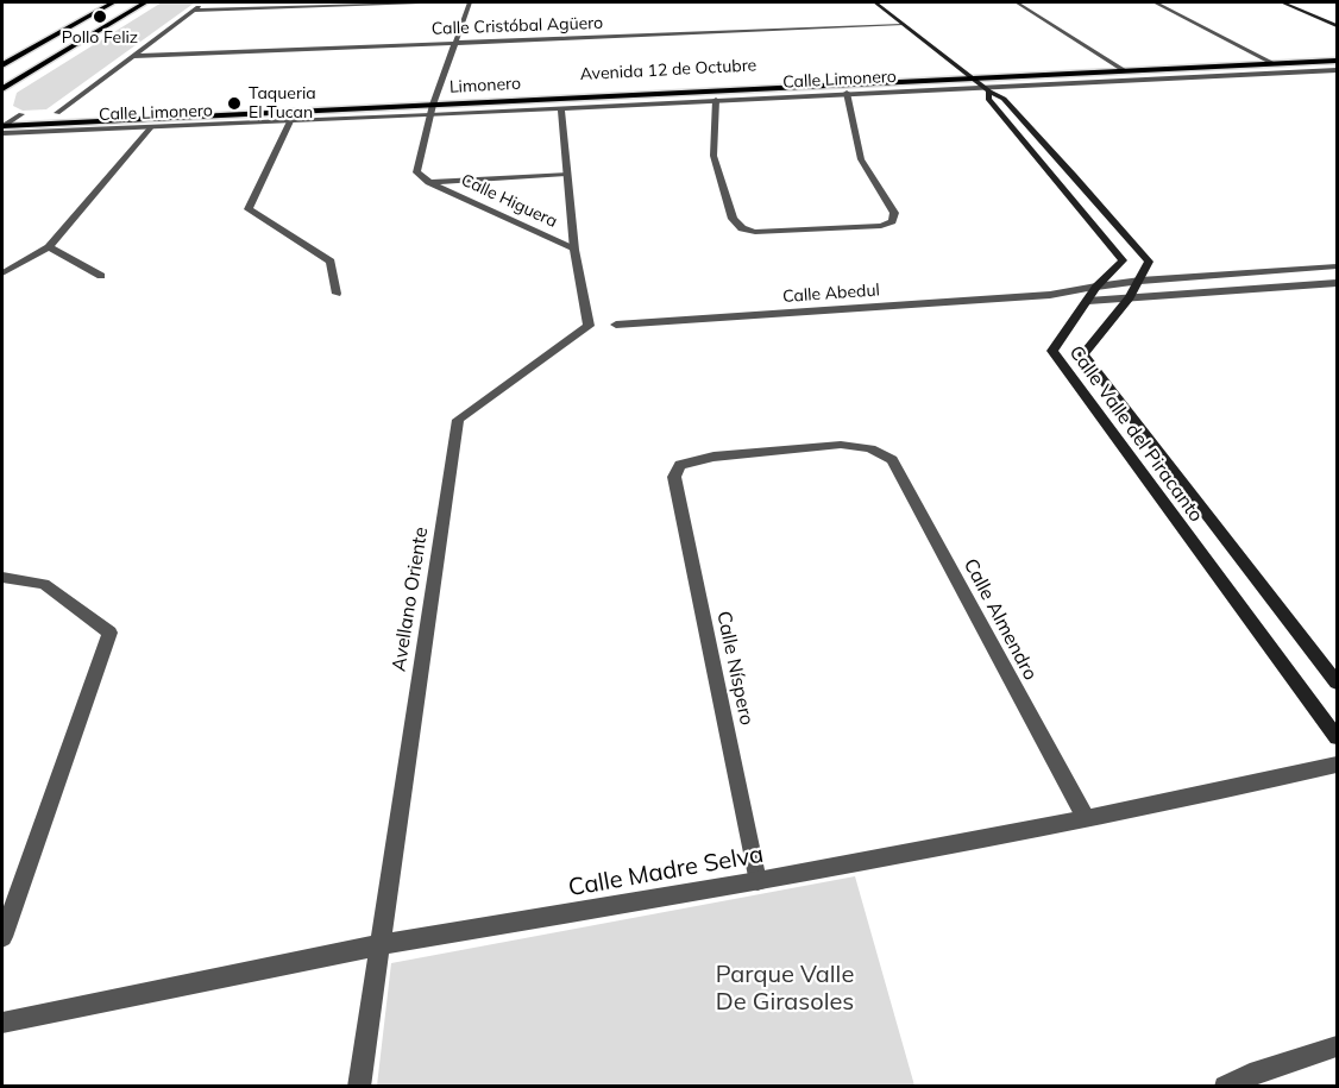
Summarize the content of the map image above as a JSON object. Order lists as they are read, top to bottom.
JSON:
{
  "streets": {
    "main road": ["Limonero", "Calle Valle del Piracanto"],
    "street": [
      "Calle Cristóbal Agüero",
      "Calle Limonero",
      "Calle Higuera",
      "Calle Abedul",
      "Avellano Oriente",
      "Calle Almendro",
      "Calle Níspero",
      "Calle Madre Selva"
    ]
  },
  "crossings": [
    ["Calle Limonero", "Limonero"],
    ["Calle Limonero", "Calle Higuera"],
    ["Calle Limonero", "Calle Valle del Piracanto"],
    ["Calle Higuera", "Avellano Oriente"],
    ["Calle Abedul", "Calle Valle del Piracanto"],
    ["Avellano Oriente", "Calle Madre Selva"],
    ["Calle Almendro", "Calle Níspero"],
    ["Calle Almendro", "Calle Madre Selva"],
    ["Calle Níspero", "Calle Madre Selva"]
  ],
  "parks": ["Parque Valle De Girasoles"],
  "places": ["Pollo Feliz", "Taqueria El Tucan"]
}
